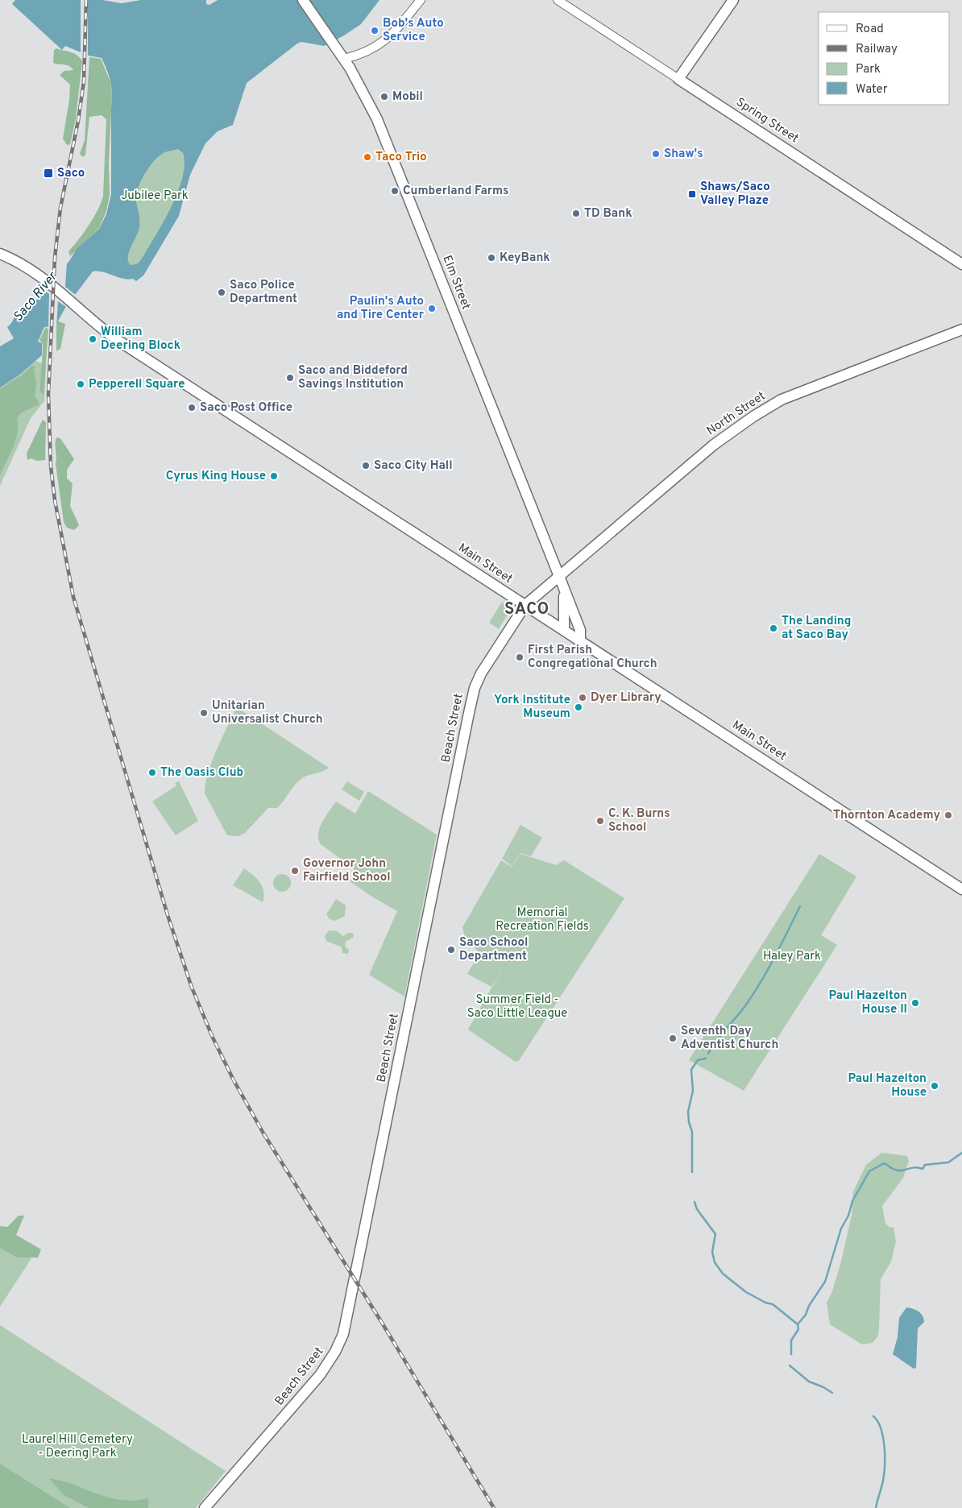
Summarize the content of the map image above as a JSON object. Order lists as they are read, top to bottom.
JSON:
{
  "streets": {
    "main road": [
      "Spring Street",
      "Elm Street",
      "North Street",
      "Main Street",
      "Beach Street"
    ]
  },
  "crossings": [
    ["Elm Street", "North Street"],
    ["Elm Street", "Main Street"],
    ["Elm Street", "Beach Street"],
    ["North Street", "Beach Street"],
    ["Main Street", "Beach Street"]
  ],
  "districts": ["SACO"],
  "water": ["Saco River"],
  "parks": [
    "Jubilee Park",
    "Memorial Recreation Fields",
    "Haley Park",
    "Summer Field - Saco Little League",
    "Laurel Hill Cemetery - Deering Park"
  ],
  "places": {
    "other": [
      "Bob's Auto Service",
      "Mobil",
      "Shaw's",
      "Taco Trio",
      "Cumberland Farms",
      "TD Bank",
      "KeyBank",
      "Saco Police Department",
      "Paulin's Auto and Tire Center",
      "William Deering Block",
      "Saco and Biddeford Savings Institution",
      "Pepperell Square",
      "Saco Post Office",
      "Saco City Hall",
      "Cyrus King House",
      "The Landing at Saco Bay",
      "First Parish Congregational Church",
      "Dyer Library",
      "York Institute Museum",
      "Unitarian Universalist Church",
      "The Oasis Club",
      "Thornton Academy",
      "C. K. Burns School",
      "Governor John Fairfield School",
      "Saco School Department",
      "Paul Hazelton House II",
      "Seventh Day Adventist Church",
      "Paul Hazelton House"
    ],
    "transit": ["Saco", "Shaws/Saco Valley Plaze"]
  },
  "legend": [
    "Road",
    "Railway",
    "Park",
    "Water"
  ]
}
